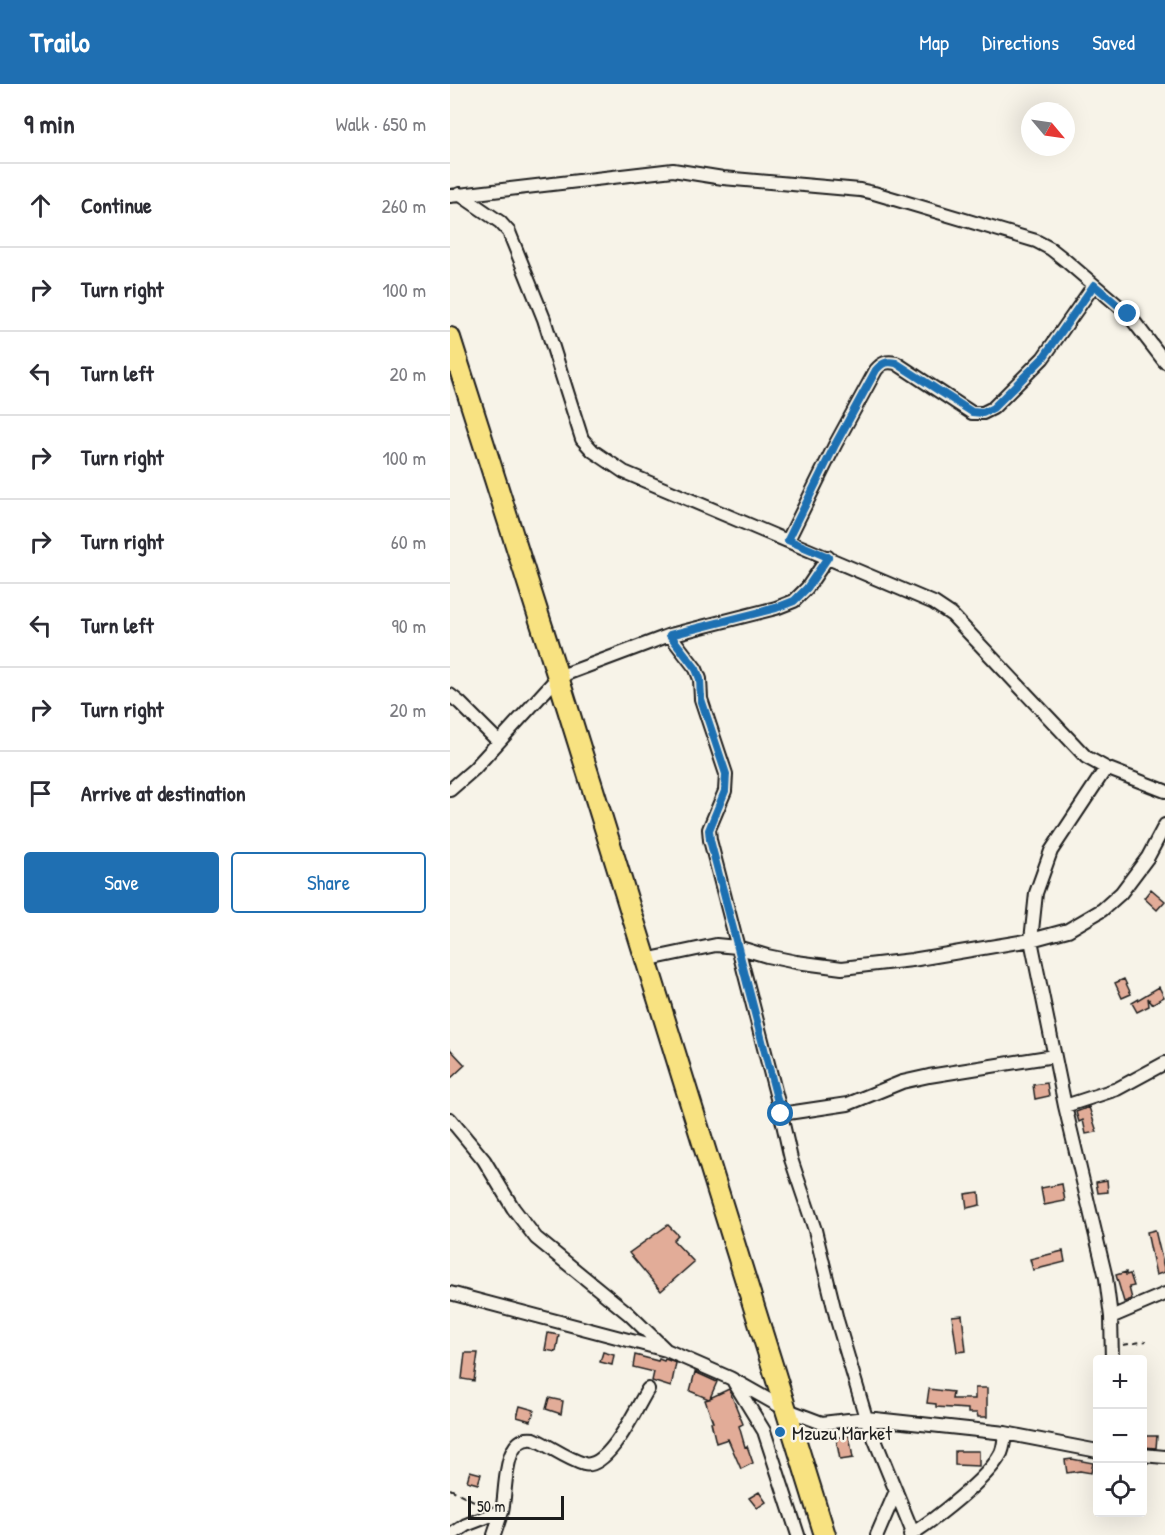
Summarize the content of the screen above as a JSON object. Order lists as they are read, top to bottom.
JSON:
{
  "places": ["Mzuzu Market"],
  "scale_bar": "50 m",
  "north": "bottom right",
  "page": {
    "header": "Trailo",
    "nav": ["Map", "Directions", "Saved"],
    "heading": ["9 min", "Walk · 650 m"],
    "list": [
      ["Continue", "260 m"],
      ["Turn right", "100 m"],
      ["Turn left", "20 m"],
      ["Turn right", "100 m"],
      ["Turn right", "60 m"],
      ["Turn left", "90 m"],
      ["Turn right", "20 m"],
      "Arrive at destination"
    ],
    "buttons": ["Save", "Share"],
    "map_buttons": ["+", "−"],
    "scale": "50 m"
  }
}
